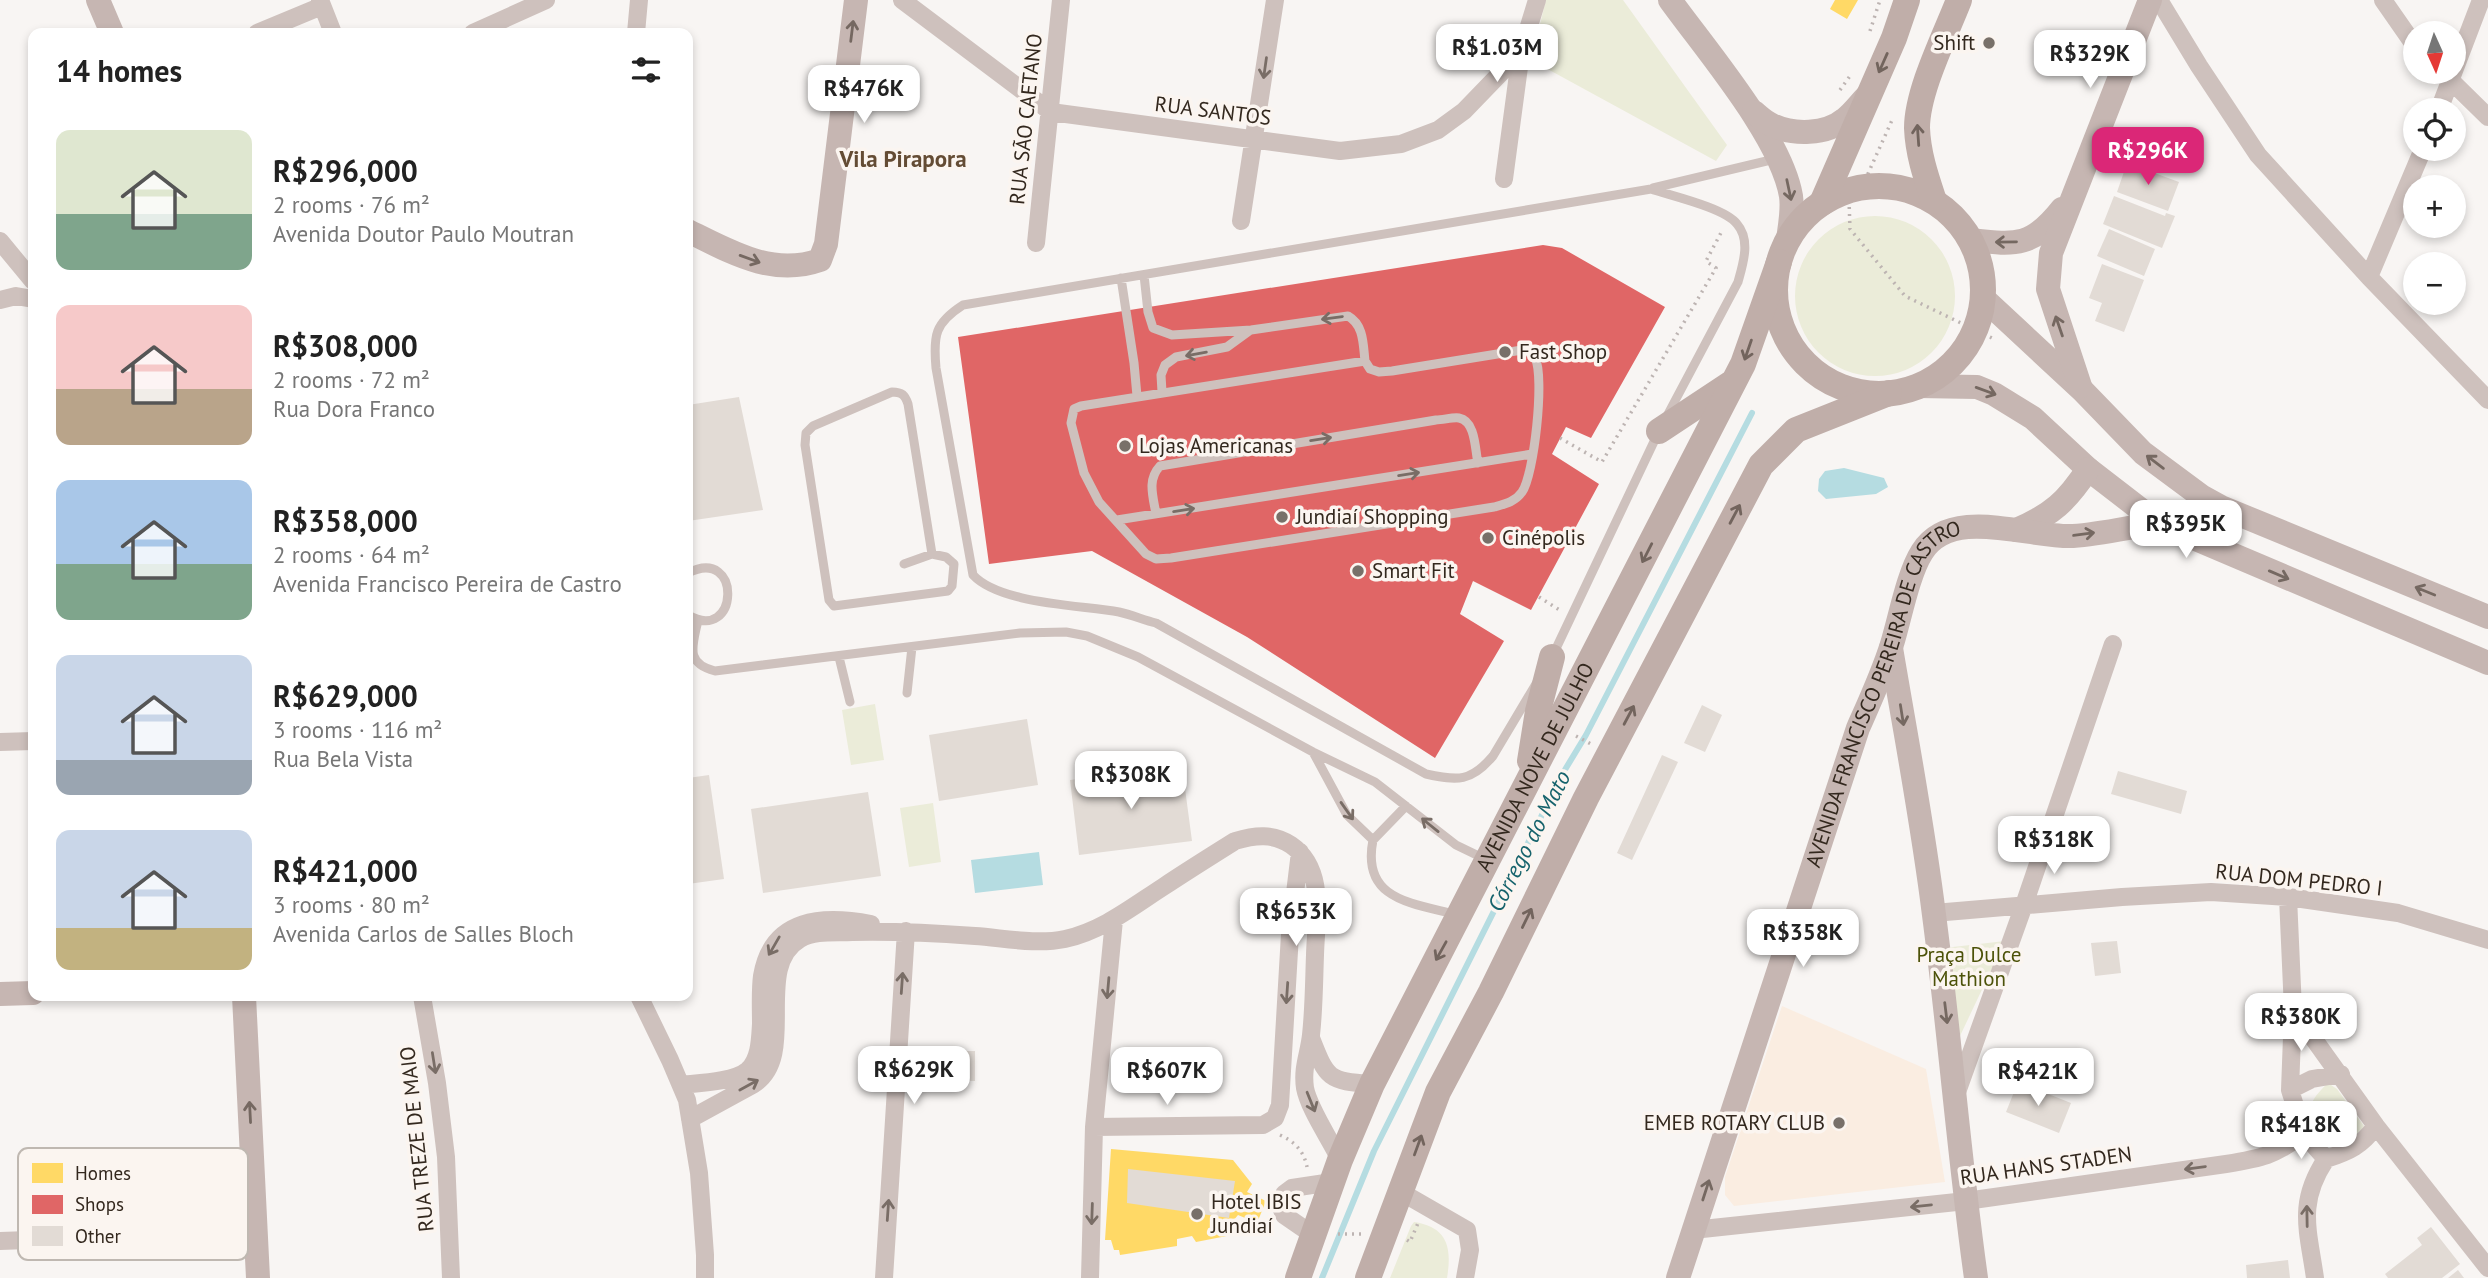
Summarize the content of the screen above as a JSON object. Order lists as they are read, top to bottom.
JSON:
{
  "streets": {
    "main road": ["AVENIDA NOVE DE JULHO"],
    "street": [
      "RUA SANTOS",
      "RUA SÃO CAETANO",
      "AVENIDA FRANCISCO PEREIRA DE CASTRO",
      "RUA DOM PEDRO I",
      "RUA TREZE DE MAIO",
      "RUA HANS STADEN"
    ]
  },
  "crossings": [
    ["RUA SANTOS", "RUA SÃO CAETANO"],
    ["AVENIDA FRANCISCO PEREIRA DE CASTRO", "RUA HANS STADEN"]
  ],
  "one_way": ["RUA TREZE DE MAIO", "RUA HANS STADEN"],
  "districts": ["Vila Pirapora"],
  "water": ["Córrego do Mato"],
  "parks": ["Praça Dulce Mathion"],
  "places": [
    "Shift",
    "Fast Shop",
    "Lojas Americanas",
    "Jundiaí Shopping",
    "Cinépolis",
    "Smart Fit",
    "EMEB ROTARY CLUB",
    "Hotel IBIS Jundiaí"
  ],
  "legend": ["Homes", "Shops", "Other"],
  "north": "bottom",
  "page": {
    "map_buttons": ["+", "−"],
    "price": [
      "R$1.03M",
      "R$329K",
      "R$476K",
      "R$296K",
      "R$395K",
      "R$308K",
      "R$318K",
      "R$653K",
      "R$358K",
      "R$380K",
      "R$629K",
      "R$607K",
      "R$421K",
      "R$418K"
    ],
    "heading": "14 homes",
    "list": [
      {
        "name": "R$296,000",
        "note": "2 rooms · 76 m² · Avenida Doutor Paulo Moutran"
      },
      {
        "name": "R$308,000",
        "note": "2 rooms · 72 m² · Rua Dora Franco"
      },
      {
        "name": "R$358,000",
        "note": "2 rooms · 64 m² · Avenida Francisco Pereira de Castro"
      },
      {
        "name": "R$629,000",
        "note": "3 rooms · 116 m² · Rua Bela Vista"
      },
      {
        "name": "R$421,000",
        "note": "3 rooms · 80 m² · Avenida Carlos de Salles Bloch"
      }
    ]
  }
}
